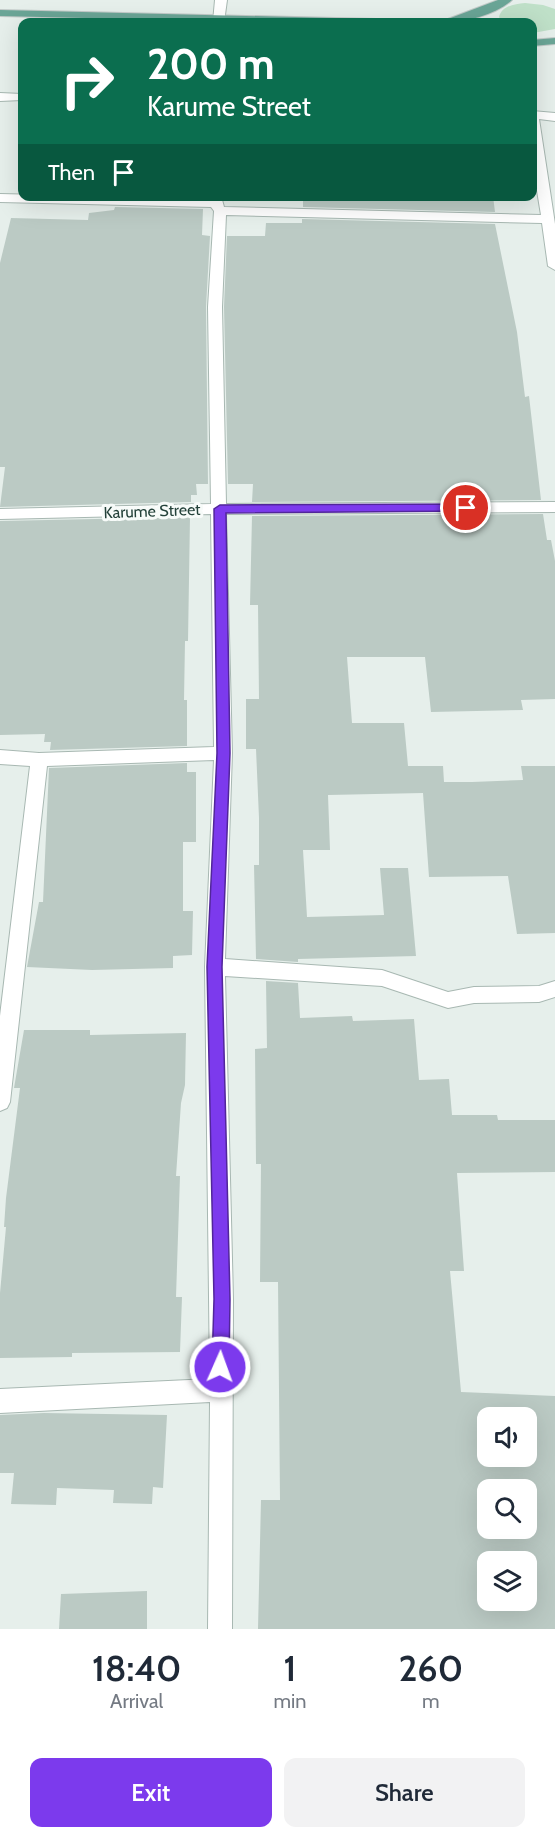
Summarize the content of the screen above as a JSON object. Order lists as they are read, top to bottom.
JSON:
{
  "streets": {
    "street": ["Karume Street"]
  },
  "page": {
    "turn": ["200 m", "Karume Street"],
    "then": "Then",
    "eta": [
      "18:40",
      "Arrival",
      "1",
      "min",
      "260",
      "m"
    ],
    "buttons": ["Exit", "Share"]
  }
}
